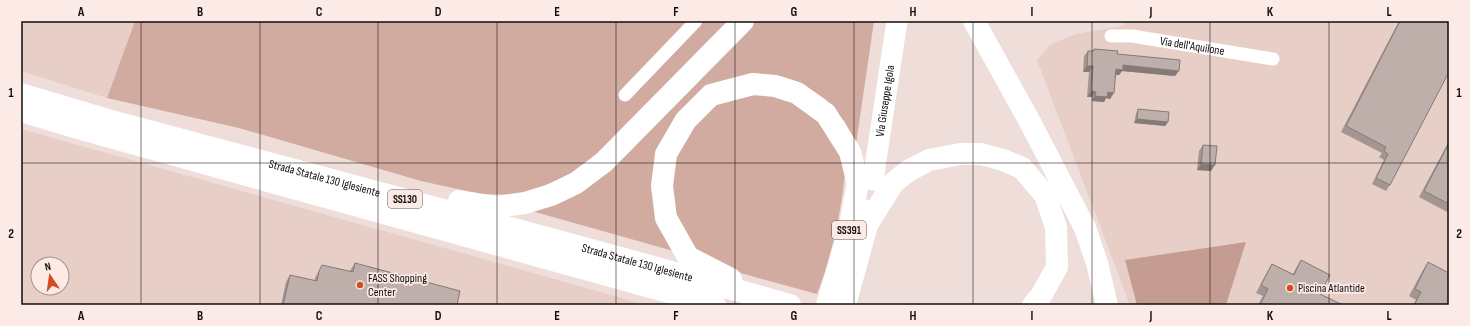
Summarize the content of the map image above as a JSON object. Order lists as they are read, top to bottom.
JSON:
{
  "streets": {
    "highway": ["Strada Statale 130 Iglesiente", "SS130", "SS391"],
    "main road": ["Via Giuseppe Igola"],
    "street": ["Via dell'Aquilone"]
  },
  "crossings": [
    ["Via Giuseppe Igola", "SS391"]
  ],
  "places": ["FASS Shopping Center", "Piscina Atlantide"],
  "north": "top",
  "grid": {
    "columns": [
      "A",
      "B",
      "C",
      "D",
      "E",
      "F",
      "G",
      "H",
      "I",
      "J",
      "K",
      "L"
    ],
    "rows": ["1", "2"]
  }
}
